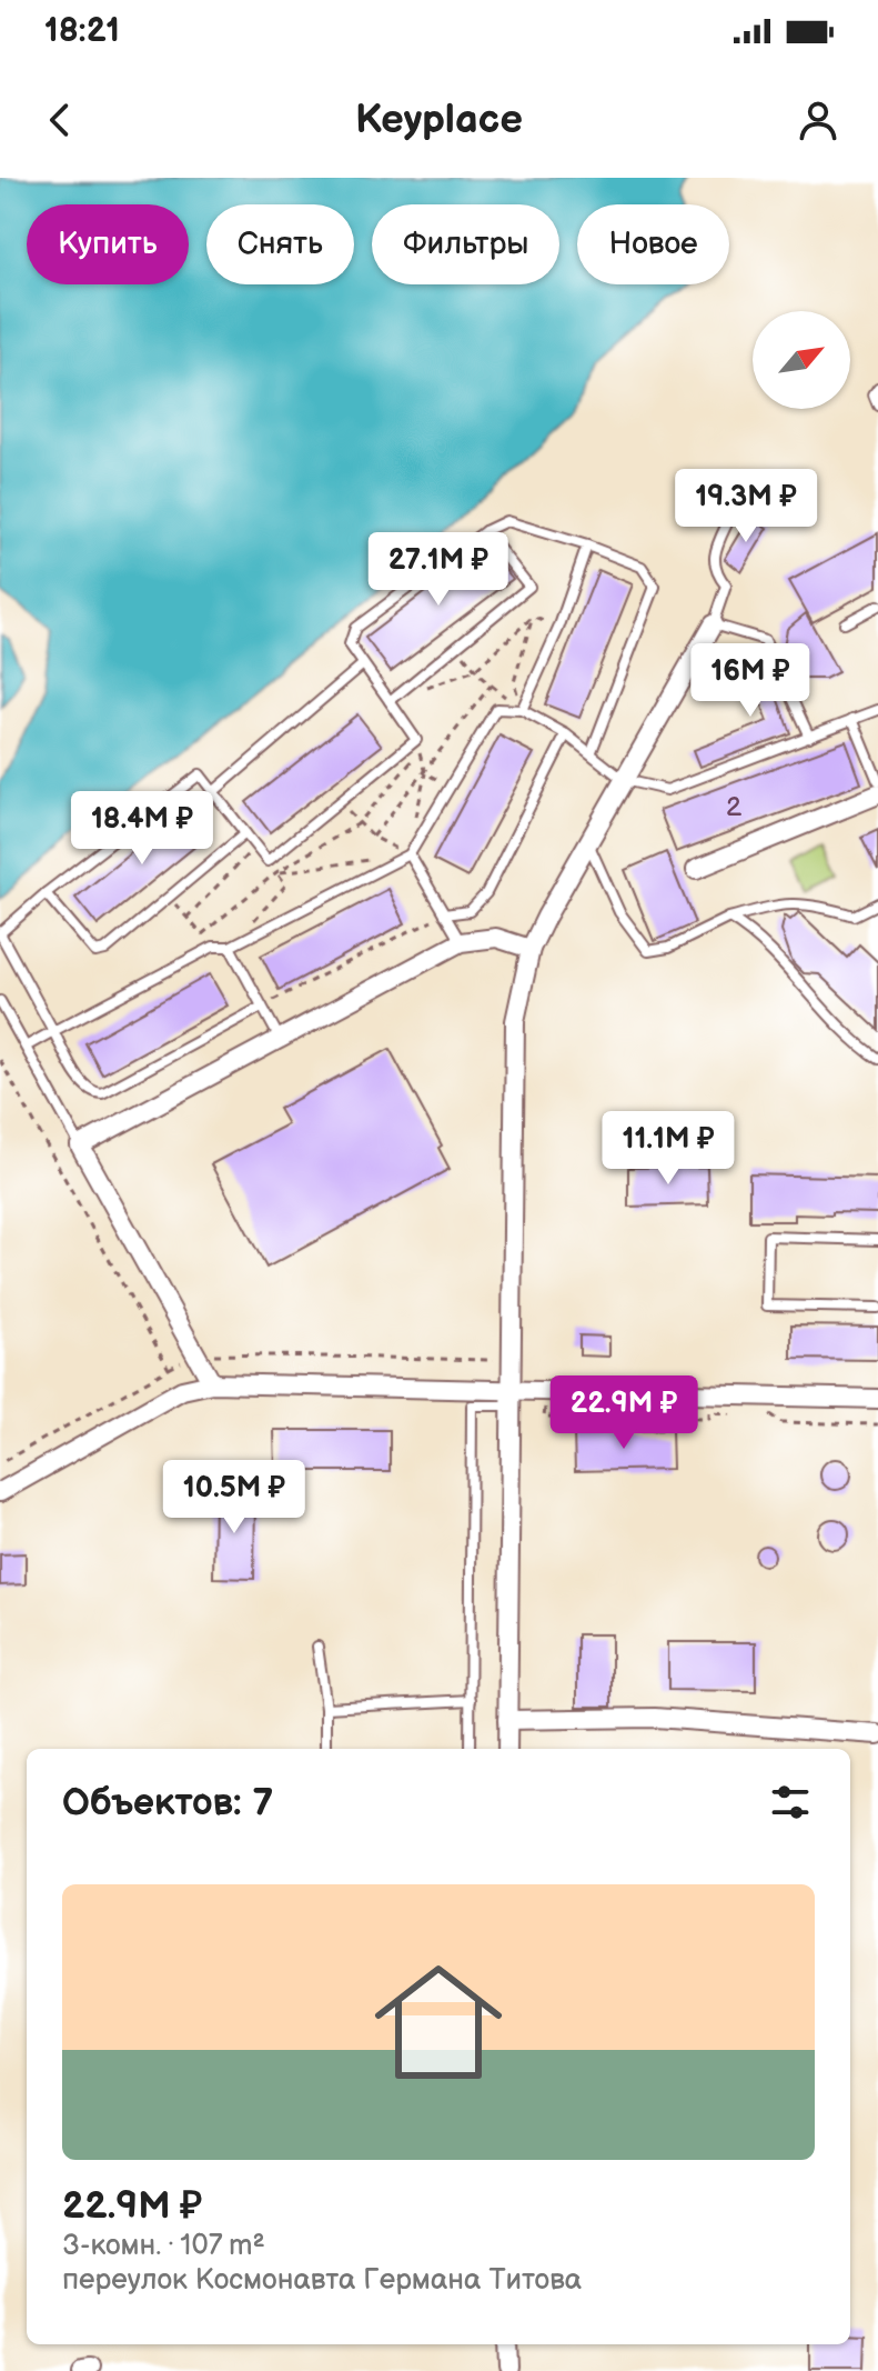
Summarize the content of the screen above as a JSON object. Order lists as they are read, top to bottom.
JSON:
{
  "house_numbers": ["2"],
  "north": "top right",
  "page": {
    "status": "18:21",
    "header": "Keyplace",
    "chip": [
      "Купить",
      "Снять",
      "Фильтры",
      "Новое"
    ],
    "price": [
      "19.3M ₽",
      "27.1M ₽",
      "16M ₽",
      "18.4M ₽",
      "11.1M ₽",
      "22.9M ₽",
      "10.5M ₽"
    ],
    "heading": "Объектов: 7",
    "list": [
      {
        "name": "22.9M ₽",
        "note": "3-комн. · 107 m² · переулок Космонавта Германа Титова"
      }
    ]
  }
}
